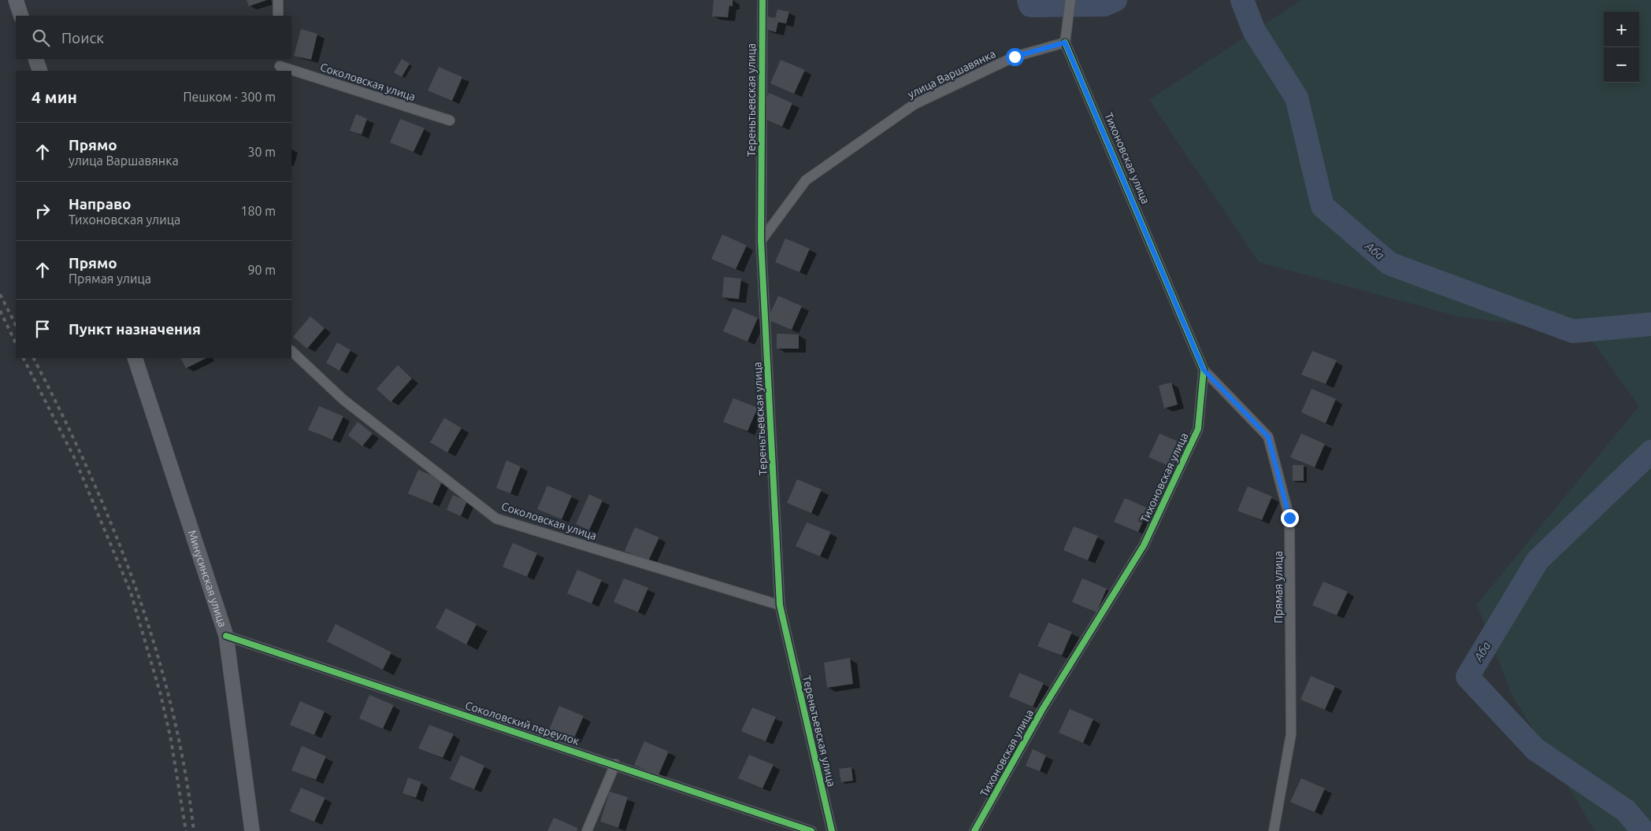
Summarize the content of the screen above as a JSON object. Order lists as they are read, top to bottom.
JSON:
{
  "streets": {
    "main road": ["Минусинская улица"],
    "street": [
      "улица Варшавянка",
      "Соколовская улица",
      "Тереньтьевская улица",
      "Тихоновская улица",
      "Прямая улица",
      "Соколовский переулок"
    ]
  },
  "crossings": [
    ["улица Варшавянка", "Тереньтьевская улица"],
    ["улица Варшавянка", "Тихоновская улица"],
    ["Соколовская улица", "Тереньтьевская улица"],
    ["Тихоновская улица", "Прямая улица"],
    ["Минусинская улица", "Соколовский переулок"]
  ],
  "water": ["Аба"],
  "page": {
    "map_buttons": ["+", "−"],
    "search": "Поиск",
    "heading": ["4 мин", "Пешком · 300 m"],
    "list": [
      ["Прямо", "улица Варшавянка", "30 m"],
      ["Направо", "Тихоновская улица", "180 m"],
      ["Прямо", "Прямая улица", "90 m"],
      "Пункт назначения"
    ]
  }
}
